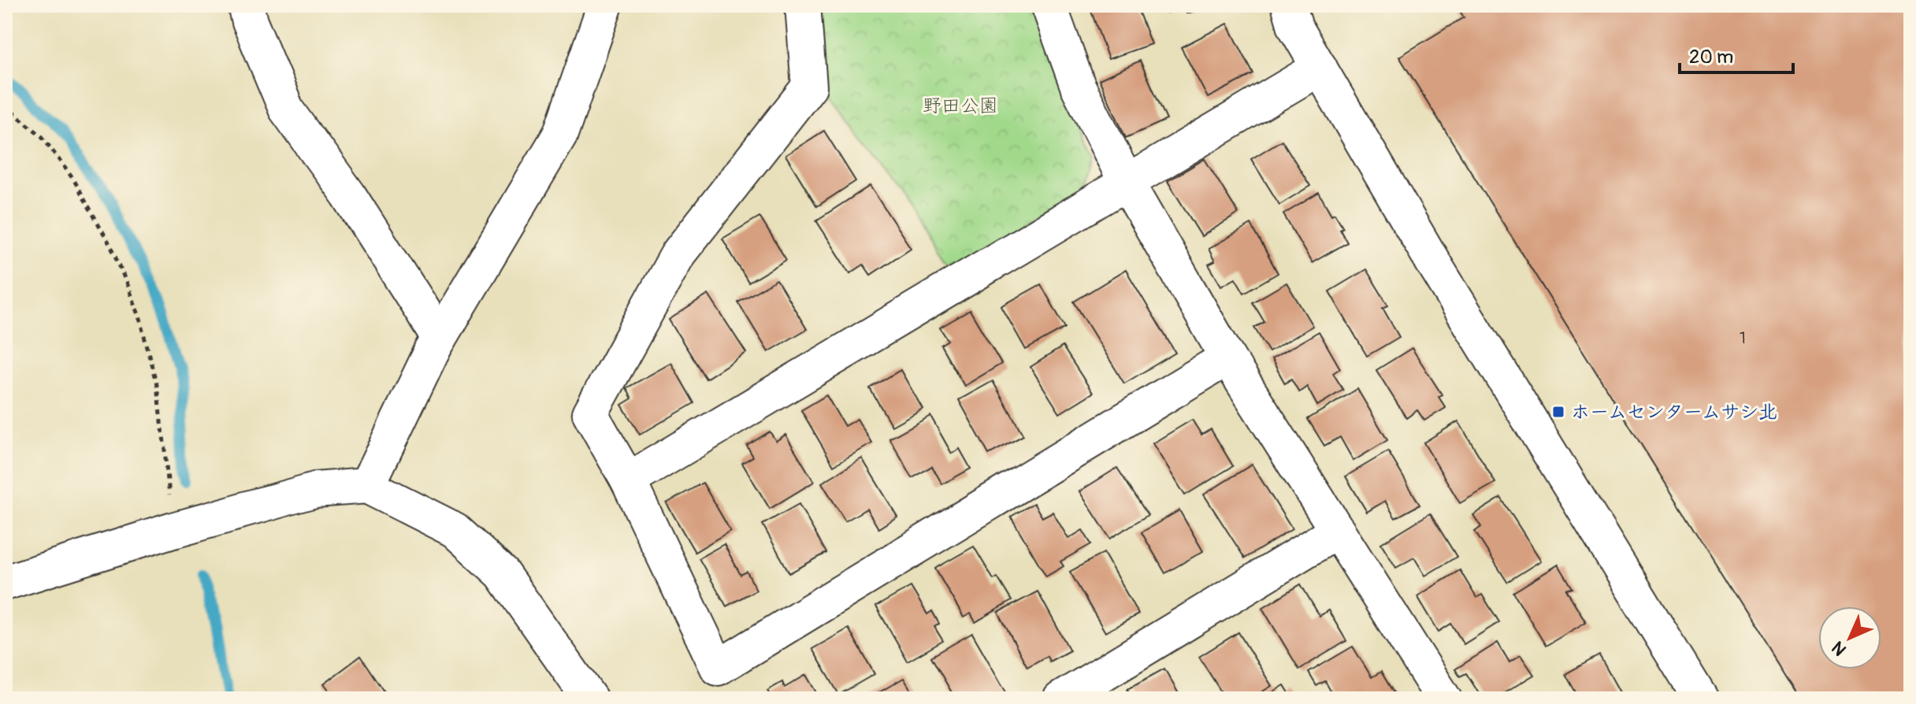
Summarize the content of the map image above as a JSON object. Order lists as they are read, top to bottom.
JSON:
{
  "parks": ["野田公園"],
  "places": {
    "transit": ["ホームセンタームサシ北"]
  },
  "house_numbers": ["1"],
  "scale_bar": "20 m",
  "north": "bottom left"
}
